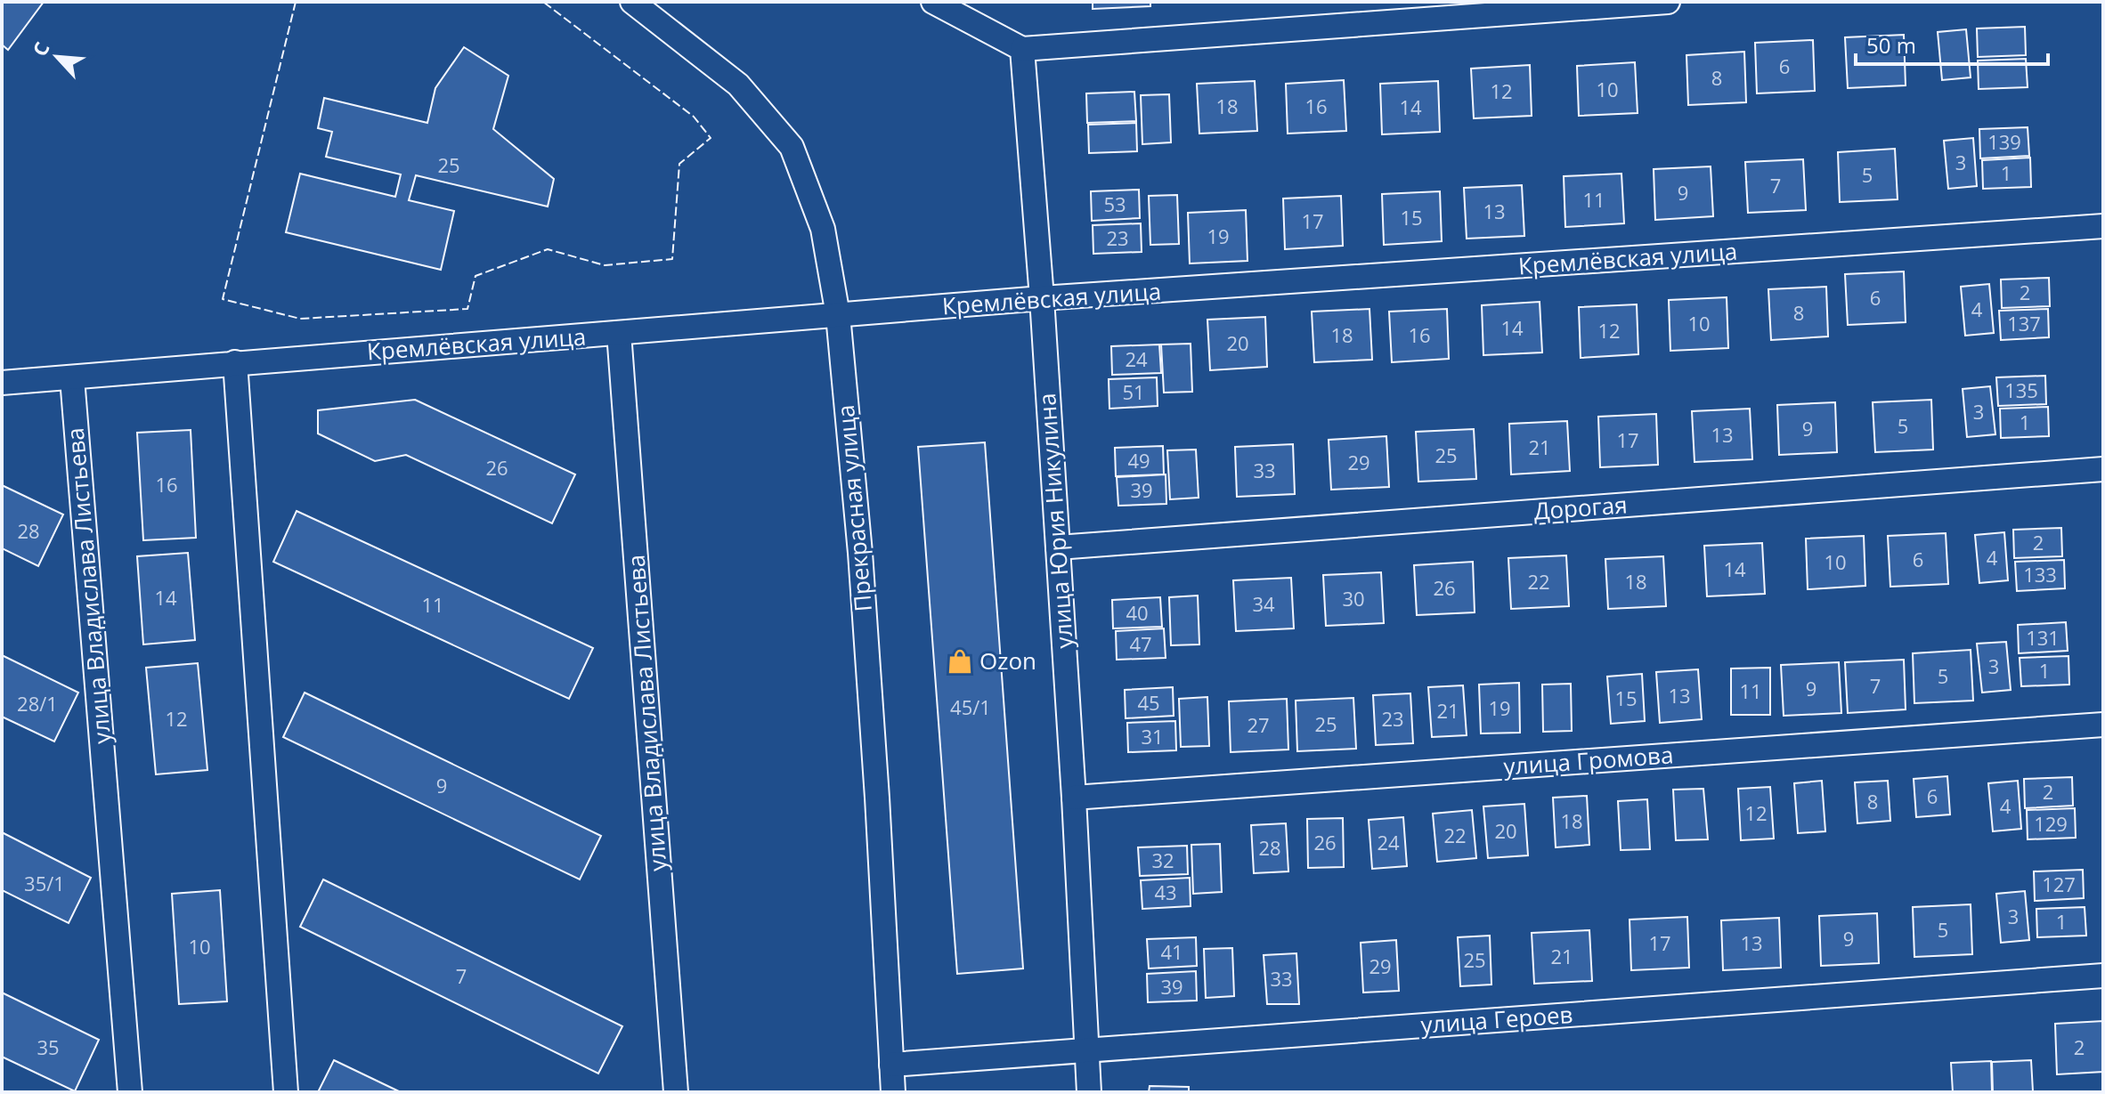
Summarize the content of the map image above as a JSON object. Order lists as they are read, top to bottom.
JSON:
{
  "streets": {
    "street": [
      "Кремлёвская улица",
      "Прекрасная улица",
      "Дорогая",
      "улица Юрия Никулина",
      "улица Владислава Листьева",
      "улица Громова",
      "улица Героев"
    ]
  },
  "crossings": [
    ["Кремлёвская улица", "Прекрасная улица"],
    ["Кремлёвская улица", "улица Юрия Никулина"],
    ["Кремлёвская улица", "улица Владислава Листьева"],
    ["Прекрасная улица", "улица Героев"],
    ["Дорогая", "улица Юрия Никулина"],
    ["улица Юрия Никулина", "улица Громова"],
    ["улица Юрия Никулина", "улица Героев"]
  ],
  "places": {
    "shop": ["Ozon"]
  },
  "house_numbers": [
    "6",
    "8",
    "10",
    "12",
    "18",
    "16",
    "14",
    "139",
    "3",
    "25",
    "1",
    "5",
    "7",
    "9",
    "11",
    "53",
    "13",
    "15",
    "17",
    "19",
    "23",
    "2",
    "6",
    "4",
    "8",
    "10",
    "137",
    "14",
    "12",
    "18",
    "16",
    "20",
    "24",
    "135",
    "51",
    "3",
    "1",
    "5",
    "9",
    "13",
    "17",
    "21",
    "25",
    "49",
    "29",
    "26",
    "33",
    "16",
    "39",
    "28",
    "2",
    "4",
    "6",
    "10",
    "14",
    "133",
    "22",
    "18",
    "26",
    "14",
    "30",
    "34",
    "11",
    "40",
    "131",
    "47",
    "3",
    "1",
    "5",
    "7",
    "9",
    "11",
    "13",
    "15",
    "45",
    "28/1",
    "45/1",
    "19",
    "21",
    "12",
    "23",
    "25",
    "27",
    "31",
    "9",
    "2",
    "6",
    "8",
    "4",
    "12",
    "18",
    "129",
    "20",
    "22",
    "26",
    "24",
    "28",
    "32",
    "35/1",
    "127",
    "43",
    "3",
    "1",
    "5",
    "9",
    "17",
    "13",
    "10",
    "41",
    "21",
    "25",
    "29",
    "7",
    "33",
    "39",
    "35",
    "2"
  ],
  "scale_bar": "50 m",
  "north": "top left"
}
